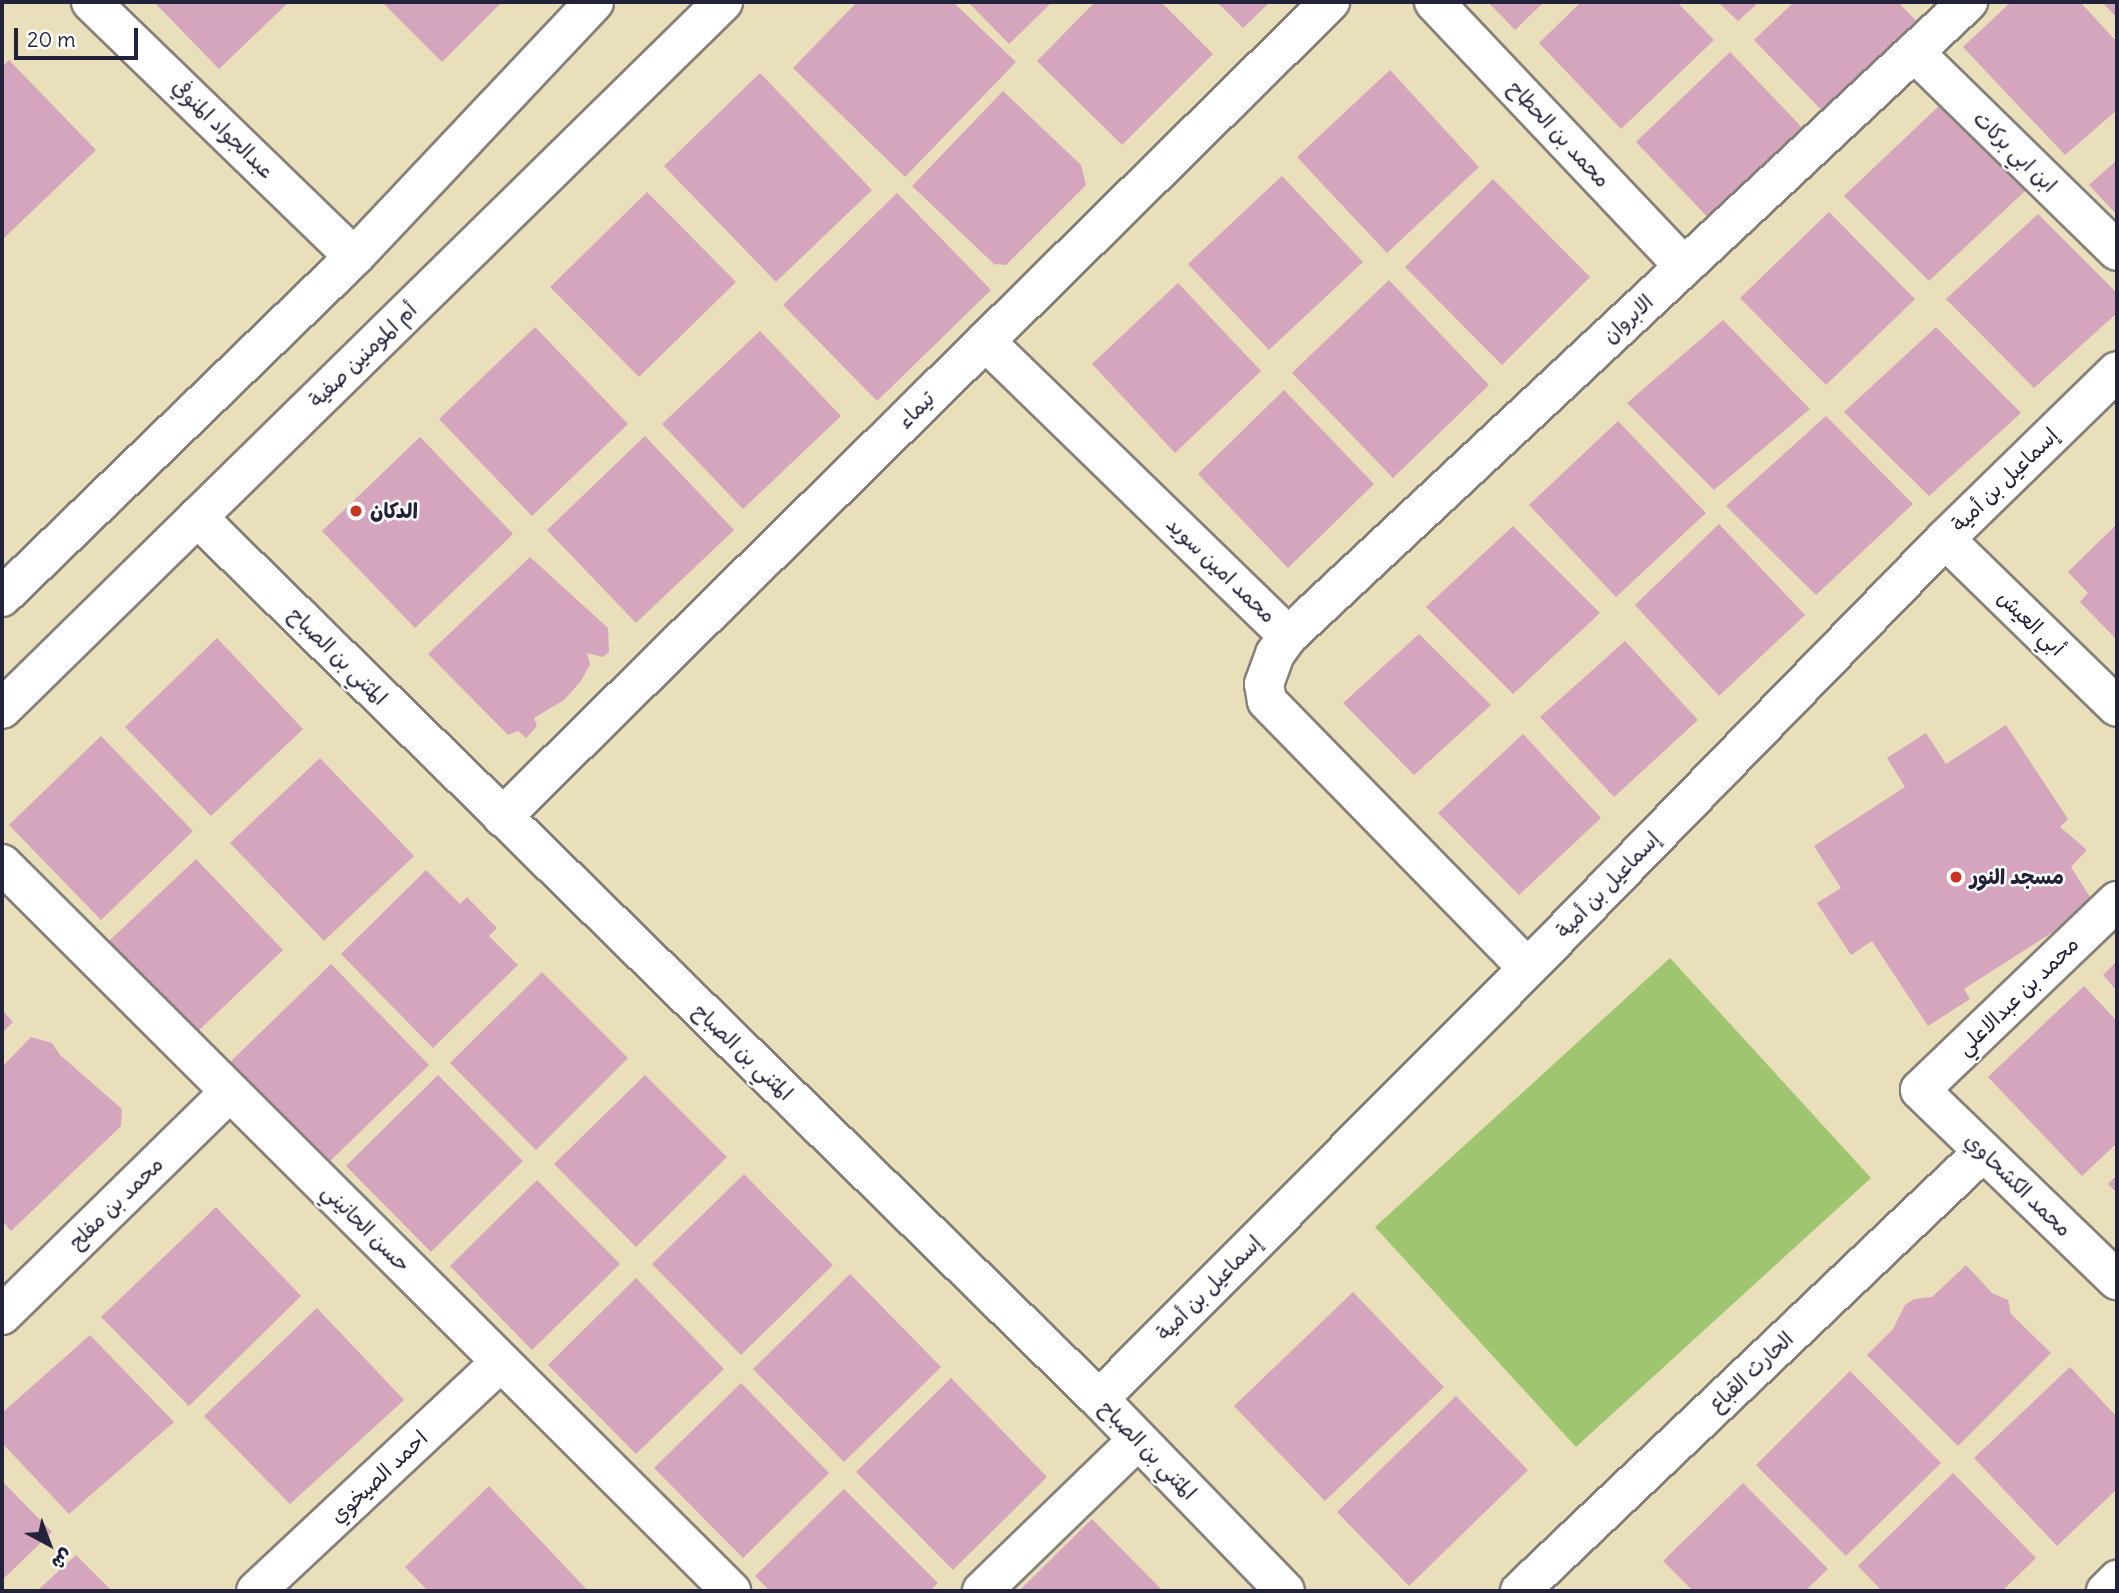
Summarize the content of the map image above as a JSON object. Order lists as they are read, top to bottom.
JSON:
{
  "streets": {
    "street": [
      "عبدالجواد المنوفي",
      "محمد بن الحطاح",
      "ابن ابي بركات",
      "الابروان",
      "أم المومنين صفية",
      "تيماء",
      "إسماعيل بن أمية",
      "محمد امين سويد",
      "أبي العيش",
      "المثني بن الصباح",
      "محمد بن عبدالاعلي",
      "محمد الكشحاوي",
      "محمد بن مفلح",
      "حسن الحانيني",
      "الحارث القباع",
      "احمد الصيخوي"
    ]
  },
  "crossings": [
    ["محمد بن الحطاح", "الابروان"],
    ["ابن ابي بركات", "الابروان"],
    ["الابروان", "محمد امين سويد"],
    ["أم المومنين صفية", "المثني بن الصباح"],
    ["تيماء", "محمد امين سويد"],
    ["تيماء", "المثني بن الصباح"],
    ["إسماعيل بن أمية", "محمد امين سويد"],
    ["إسماعيل بن أمية", "أبي العيش"],
    ["إسماعيل بن أمية", "المثني بن الصباح"],
    ["محمد بن عبدالاعلي", "محمد الكشحاوي"],
    ["محمد الكشحاوي", "الحارث القباع"],
    ["محمد بن مفلح", "حسن الحانيني"],
    ["حسن الحانيني", "احمد الصيخوي"]
  ],
  "places": ["الدكان", "مسجد النور"],
  "scale_bar": "20 m",
  "north": "bottom right"
}
